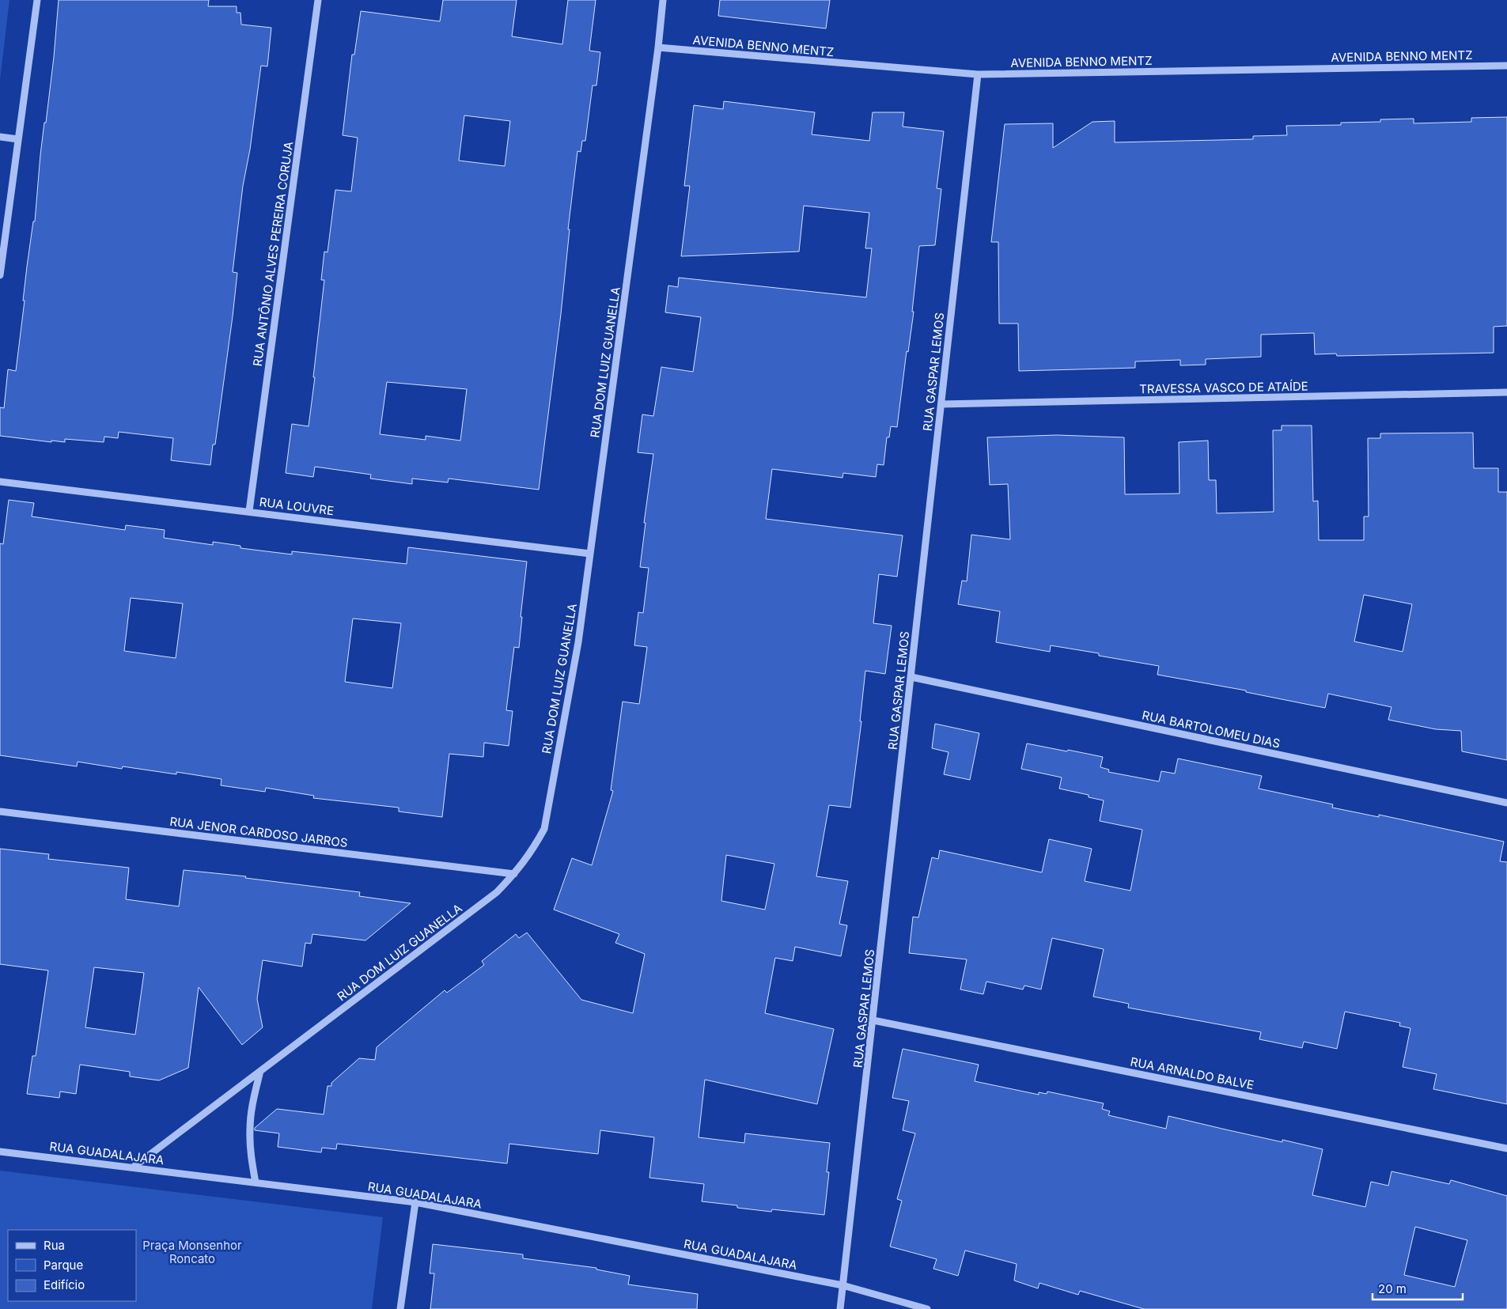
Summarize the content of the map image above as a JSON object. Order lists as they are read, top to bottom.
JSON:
{
  "streets": {
    "street": [
      "AVENIDA BENNO MENTZ",
      "RUA ANTÔNIO ALVES PEREIRA CORUJA",
      "RUA DOM LUIZ GUANELLA",
      "RUA GASPAR LEMOS",
      "TRAVESSA VASCO DE ATAÍDE",
      "RUA LOUVRE",
      "RUA BARTOLOMEU DIAS",
      "RUA JENOR CARDOSO JARROS",
      "RUA ARNALDO BALVE",
      "RUA GUADALAJARA"
    ]
  },
  "crossings": [
    ["AVENIDA BENNO MENTZ", "RUA DOM LUIZ GUANELLA"],
    ["AVENIDA BENNO MENTZ", "RUA GASPAR LEMOS"],
    ["RUA ANTÔNIO ALVES PEREIRA CORUJA", "RUA LOUVRE"],
    ["RUA DOM LUIZ GUANELLA", "RUA LOUVRE"],
    ["RUA DOM LUIZ GUANELLA", "RUA JENOR CARDOSO JARROS"],
    ["RUA DOM LUIZ GUANELLA", "RUA GUADALAJARA"],
    ["RUA GASPAR LEMOS", "TRAVESSA VASCO DE ATAÍDE"],
    ["RUA GASPAR LEMOS", "RUA BARTOLOMEU DIAS"],
    ["RUA GASPAR LEMOS", "RUA ARNALDO BALVE"],
    ["RUA GASPAR LEMOS", "RUA GUADALAJARA"]
  ],
  "parks": ["Praça Monsenhor Roncato"],
  "legend": ["Rua", "Parque", "Edifício"],
  "scale_bar": "20 m"
}
